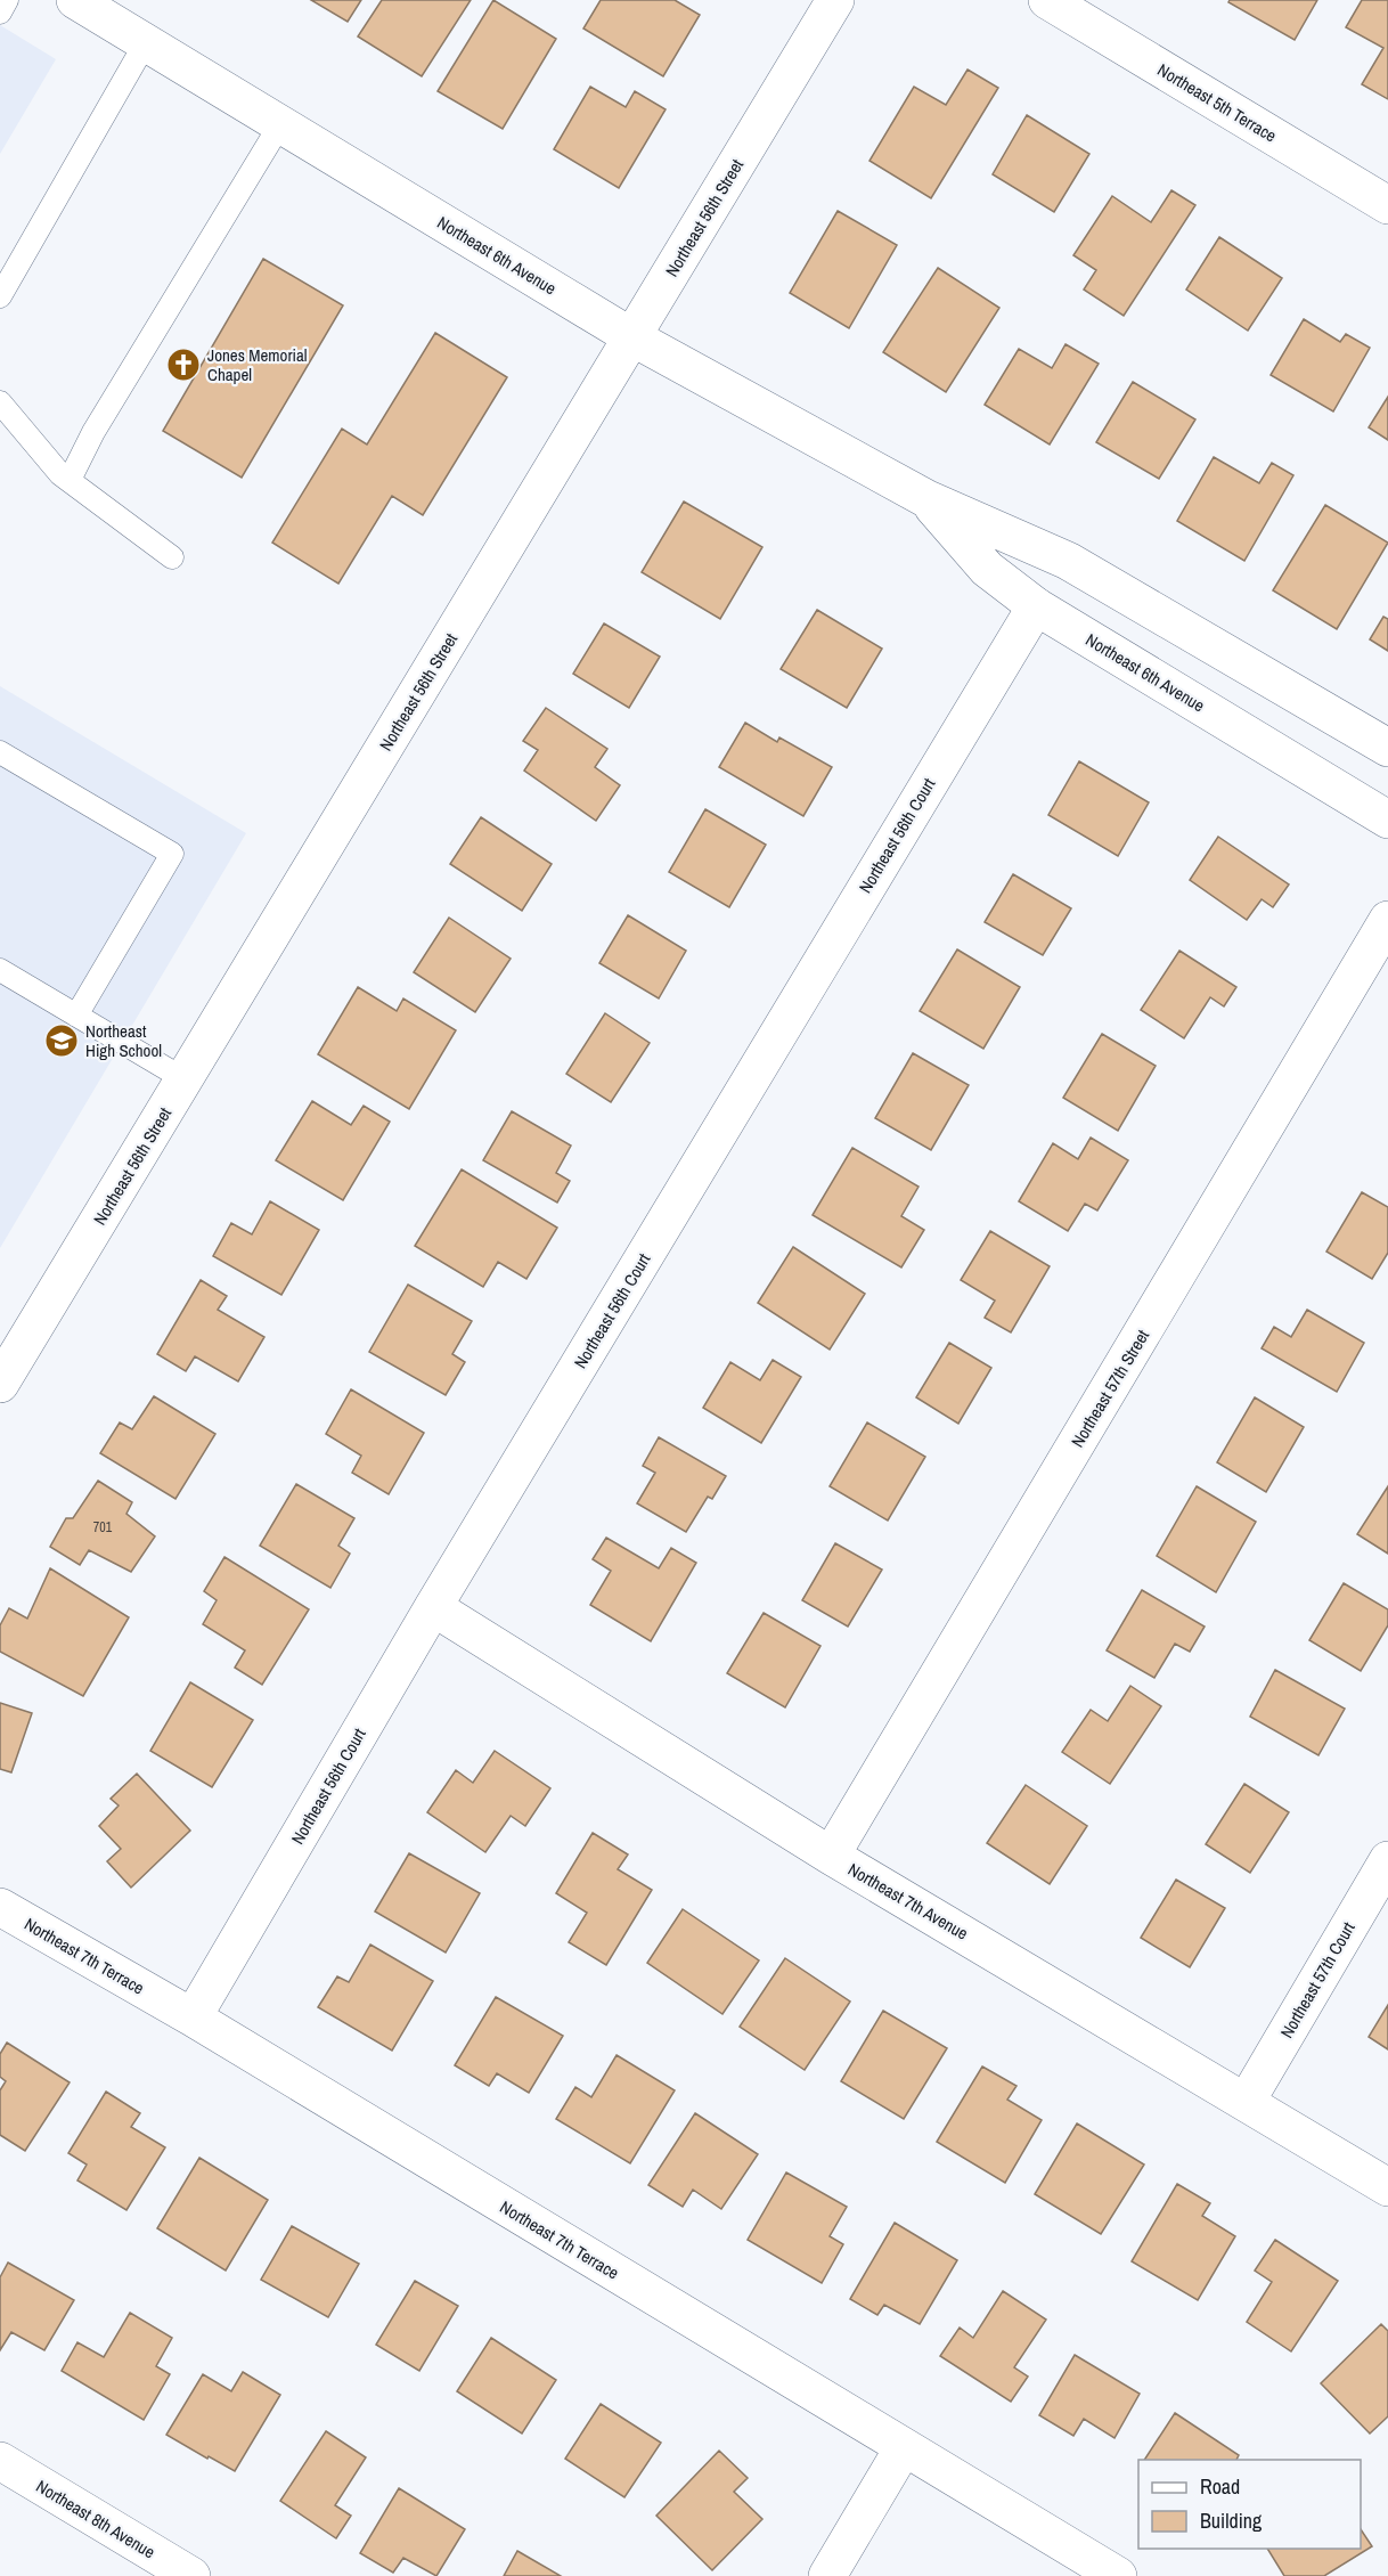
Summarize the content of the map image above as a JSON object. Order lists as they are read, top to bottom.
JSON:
{
  "streets": {
    "street": [
      "Northeast 5th Terrace",
      "Northeast 56th Street",
      "Northeast 6th Avenue",
      "Northeast 56th Court",
      "Northeast 57th Street",
      "Northeast 7th Avenue",
      "Northeast 7th Terrace",
      "Northeast 57th Court",
      "Northeast 8th Avenue"
    ]
  },
  "crossings": [
    ["Northeast 56th Street", "Northeast 6th Avenue"],
    ["Northeast 6th Avenue", "Northeast 56th Court"],
    ["Northeast 56th Court", "Northeast 7th Avenue"],
    ["Northeast 56th Court", "Northeast 7th Terrace"],
    ["Northeast 57th Street", "Northeast 7th Avenue"],
    ["Northeast 7th Avenue", "Northeast 57th Court"]
  ],
  "places": {
    "church": ["Jones Memorial Chapel"],
    "school or university": ["Northeast High School"]
  },
  "house_numbers": ["701"],
  "legend": ["Road", "Building"]
}
